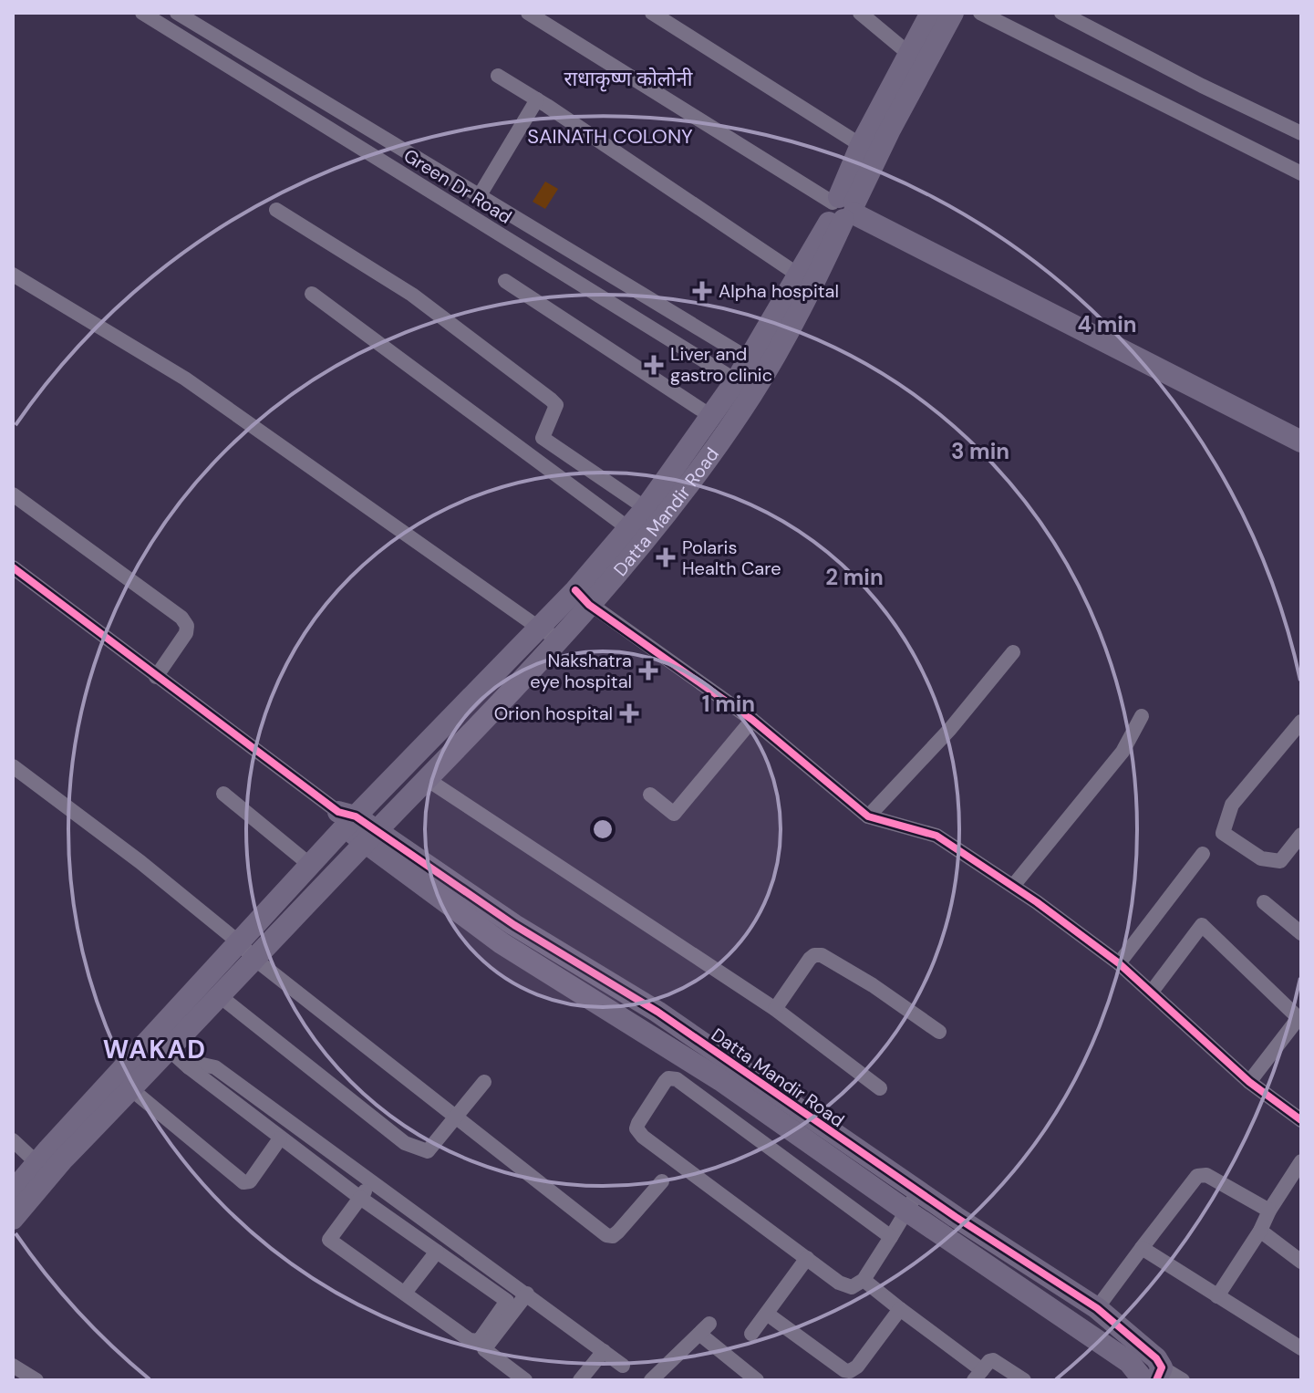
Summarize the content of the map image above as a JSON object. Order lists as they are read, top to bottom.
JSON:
{
  "streets": {
    "main road": ["Datta Mandir Road"],
    "street": ["Green Dr Road"]
  },
  "crossings": [
    ["Green Dr Road", "Datta Mandir Road"]
  ],
  "districts": ["राधाकृष्ण कोलोनी", "SAINATH COLONY", "WAKAD"],
  "places": {
    "health": [
      "Alpha hospital",
      "Liver and gastro clinic",
      "Polaris Health Care",
      "Nakshatra eye hospital",
      "Orion hospital"
    ]
  },
  "rings": [
    "4 min",
    "3 min",
    "2 min",
    "1 min"
  ]
}
